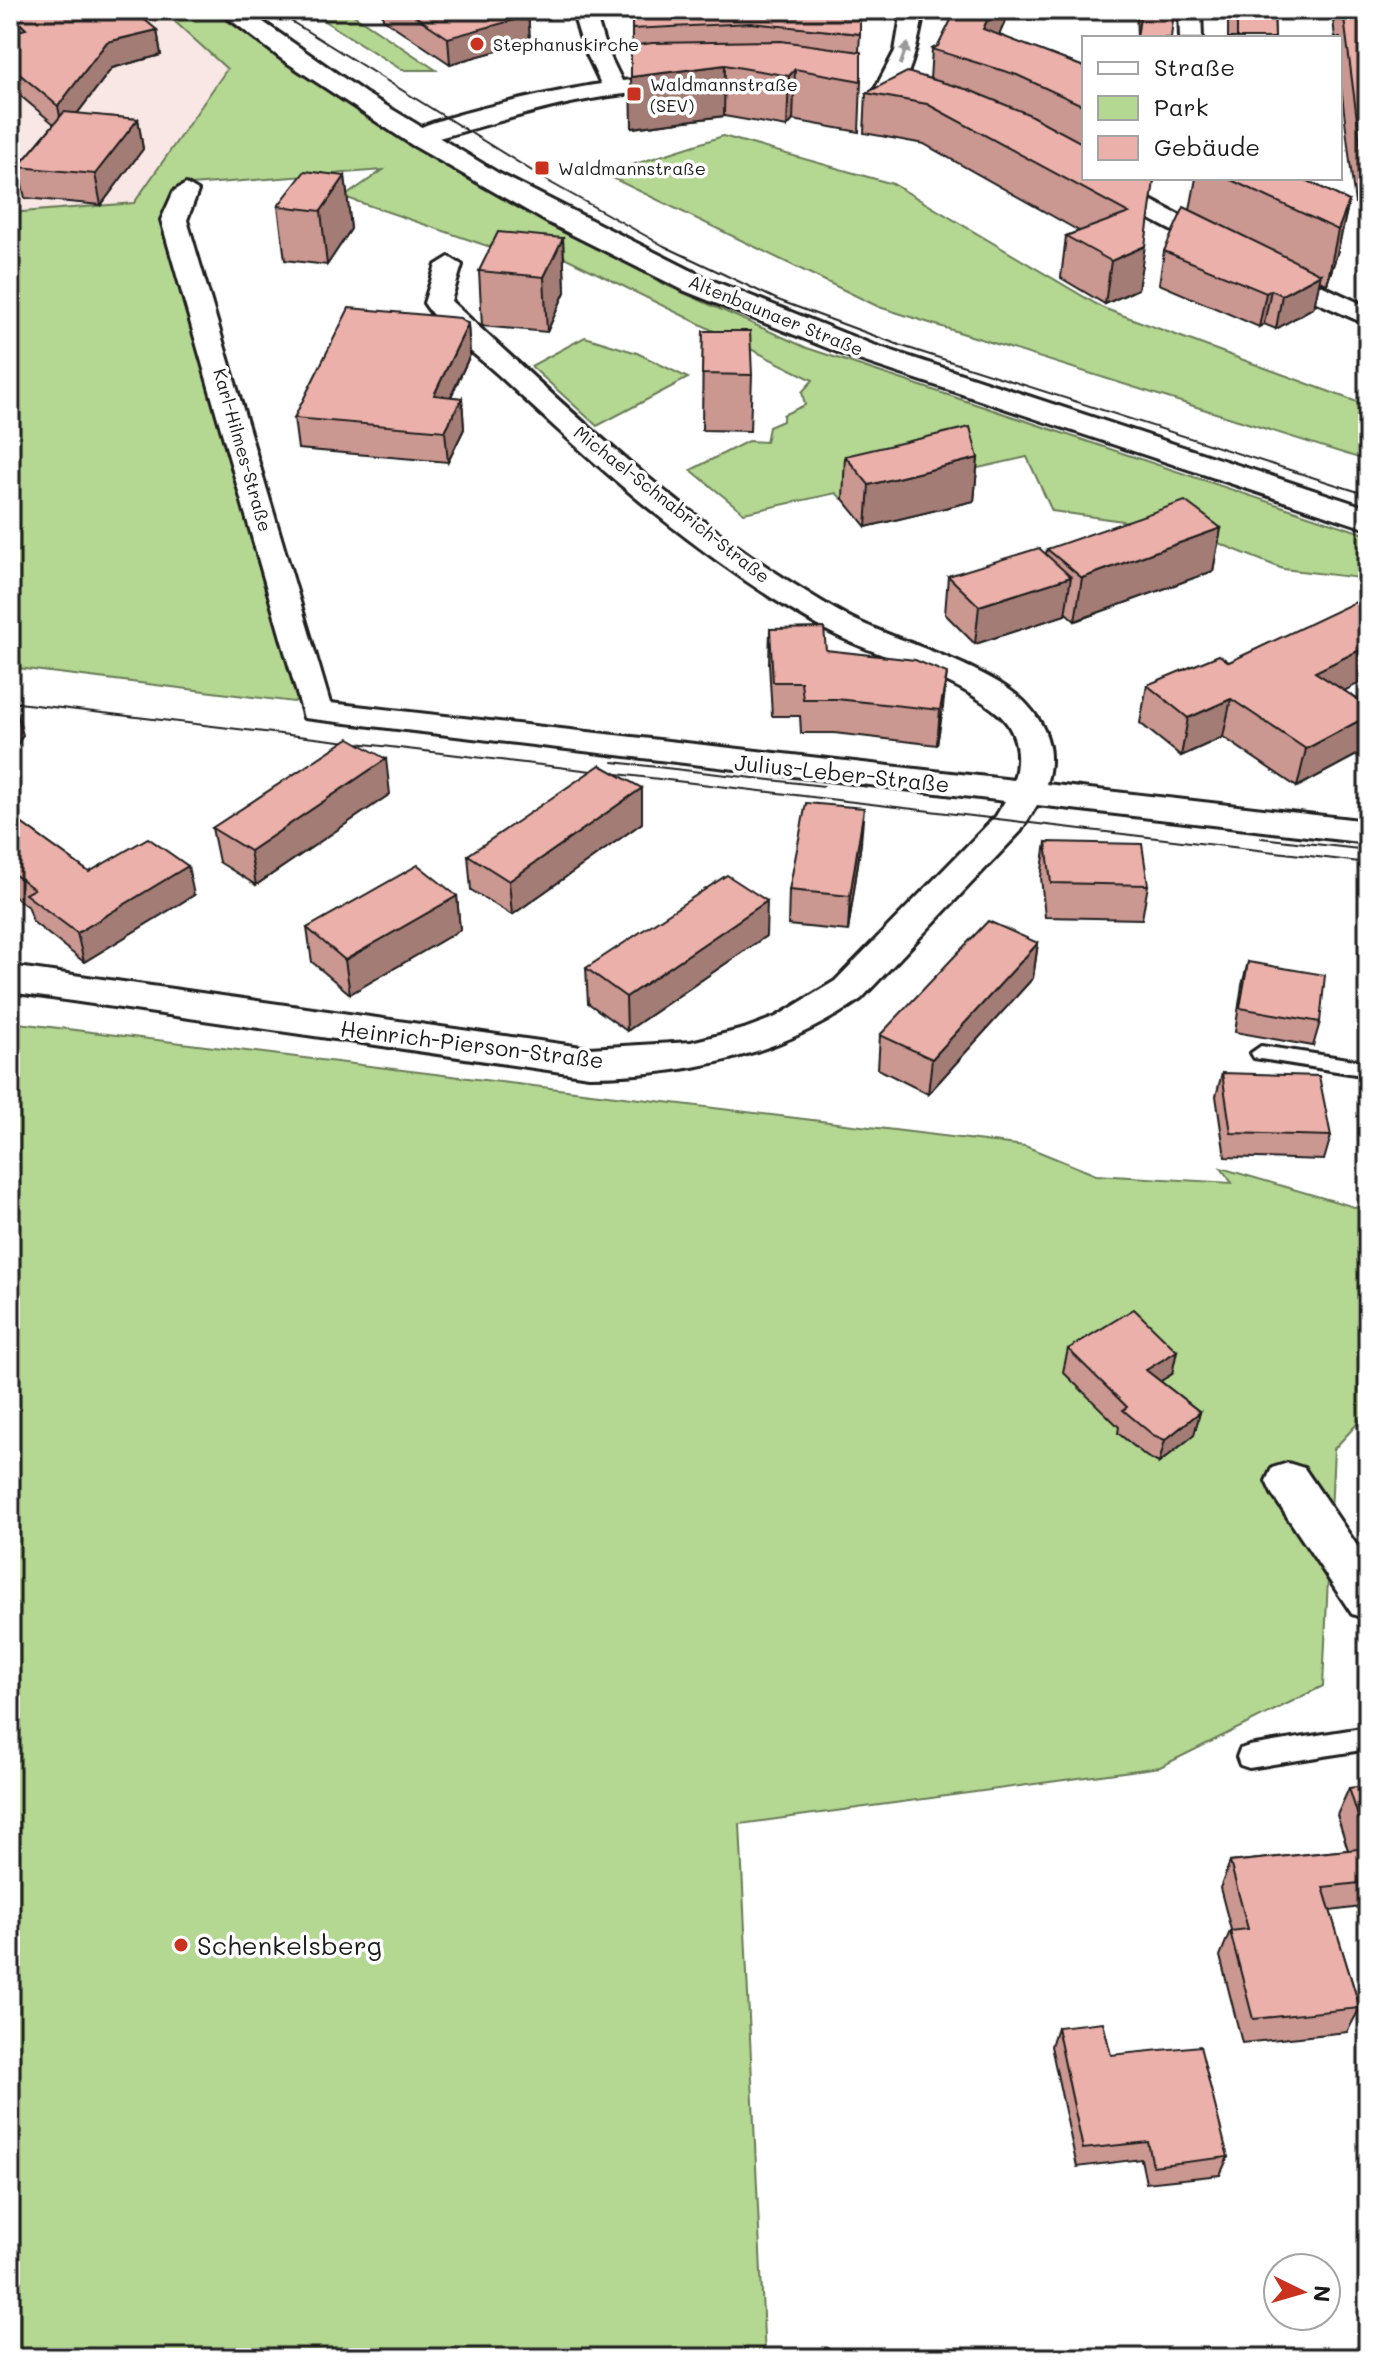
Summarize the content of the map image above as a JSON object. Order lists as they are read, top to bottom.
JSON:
{
  "streets": {
    "main road": ["Altenbaunaer Straße"],
    "street": [
      "Karl-Hilmes-Straße",
      "Michael-Schnabrich-Straße",
      "Julius-Leber-Straße",
      "Heinrich-Pierson-Straße"
    ]
  },
  "crossings": [
    ["Karl-Hilmes-Straße", "Julius-Leber-Straße"],
    ["Michael-Schnabrich-Straße", "Julius-Leber-Straße"],
    ["Michael-Schnabrich-Straße", "Heinrich-Pierson-Straße"],
    ["Julius-Leber-Straße", "Heinrich-Pierson-Straße"]
  ],
  "places": {
    "other": ["Stephanuskirche", "Schenkelsberg"],
    "transit": ["Waldmannstraße (SEV)", "Waldmannstraße"]
  },
  "legend": ["Straße", "Park", "Gebäude"],
  "north": "right"
}
